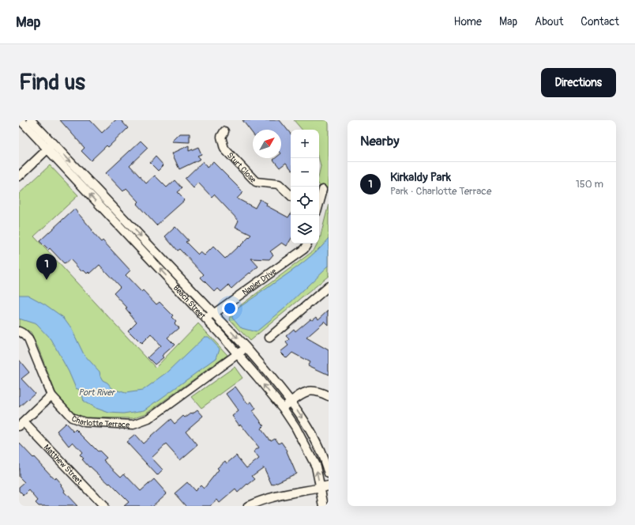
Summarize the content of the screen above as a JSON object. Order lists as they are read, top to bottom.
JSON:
{
  "streets": {
    "street": [
      "Sturt Close",
      "Napier Drive",
      "Beach Street",
      "Charlotte Terrace",
      "Matthew Street"
    ]
  },
  "crossings": [
    ["Napier Drive", "Beach Street"],
    ["Beach Street", "Charlotte Terrace"]
  ],
  "water": ["Port River"],
  "north": "top right",
  "page": {
    "header": "Map",
    "nav": [
      "Home",
      "Map",
      "About",
      "Contact"
    ],
    "buttons": "Directions",
    "title": "Find us",
    "heading": "Nearby",
    "map_buttons": ["+", "−"],
    "list": [
      {
        "mark": "1",
        "name": "Kirkaldy Park",
        "note": "Park · Charlotte Terrace",
        "value": "150 m"
      }
    ],
    "pins": "1"
  }
}
